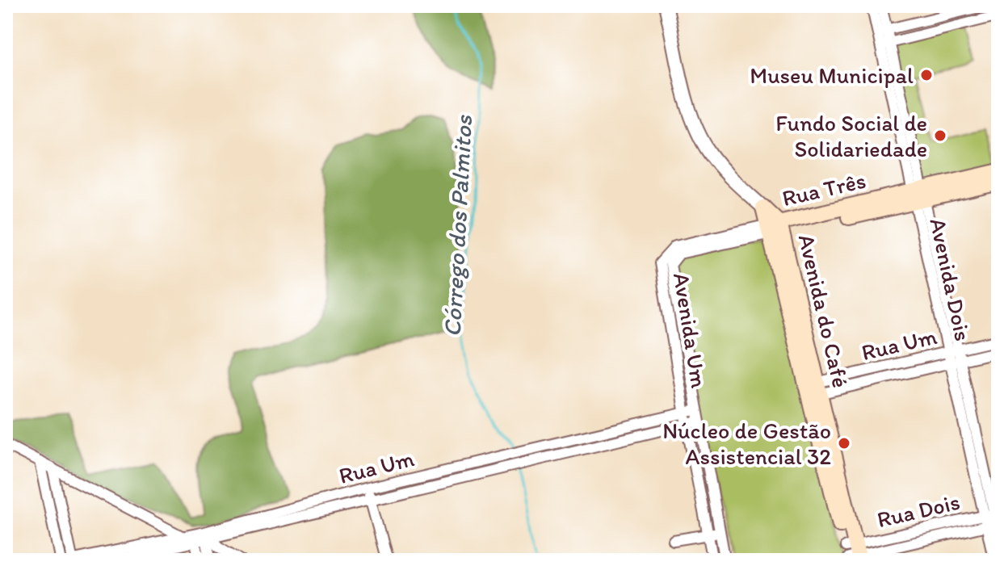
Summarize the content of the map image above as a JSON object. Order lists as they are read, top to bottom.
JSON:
{
  "streets": {
    "main road": ["Rua Três", "Avenida do Café"],
    "street": [
      "Avenida Dois",
      "Avenida Um",
      "Rua Um",
      "Rua Dois"
    ]
  },
  "crossings": [
    ["Rua Três", "Avenida Dois"],
    ["Rua Três", "Avenida do Café"],
    ["Rua Três", "Avenida Um"],
    ["Avenida Dois", "Rua Um"],
    ["Avenida Dois", "Rua Dois"],
    ["Avenida do Café", "Rua Um"],
    ["Avenida do Café", "Rua Dois"],
    ["Avenida Um", "Rua Um"]
  ],
  "water": ["Córrego dos Palmitos"],
  "places": ["Museu Municipal", "Fundo Social de Solidariedade", "Núcleo de Gestão Assistencial 32"]
}
